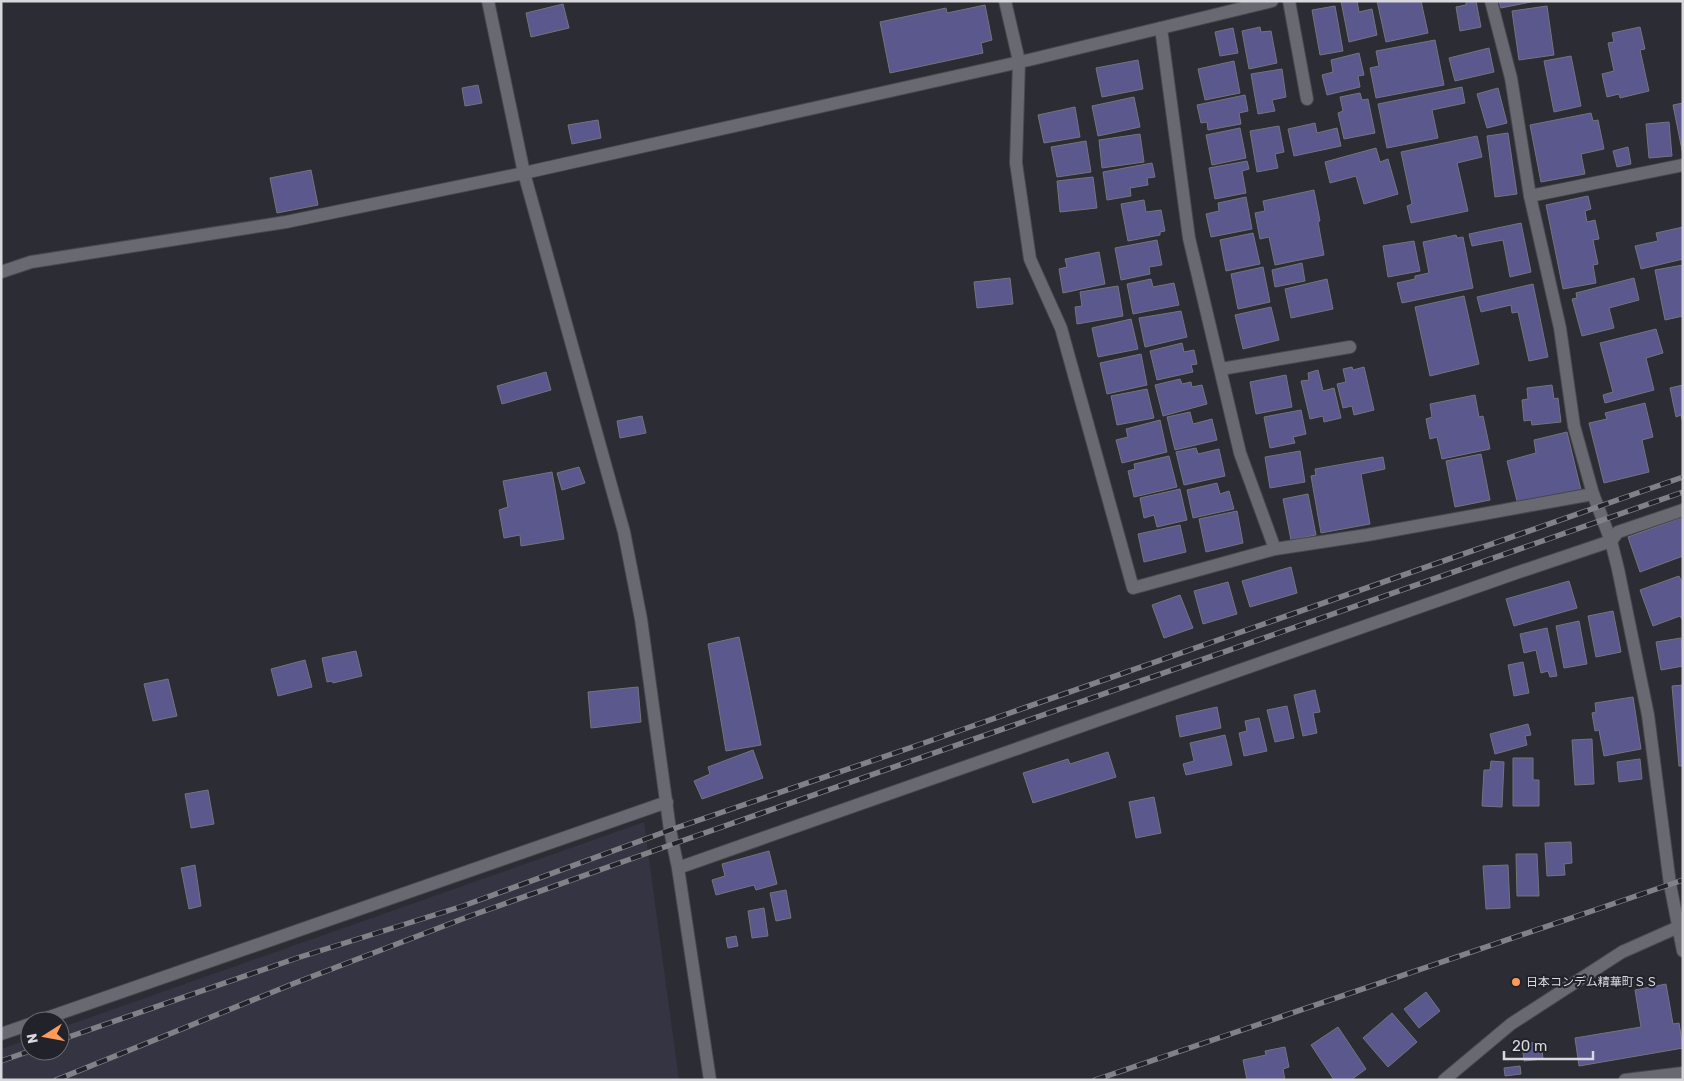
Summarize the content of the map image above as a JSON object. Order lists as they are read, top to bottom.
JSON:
{
  "places": ["日本コンデム精華町ＳＳ"],
  "scale_bar": "20 m",
  "north": "left"
}
